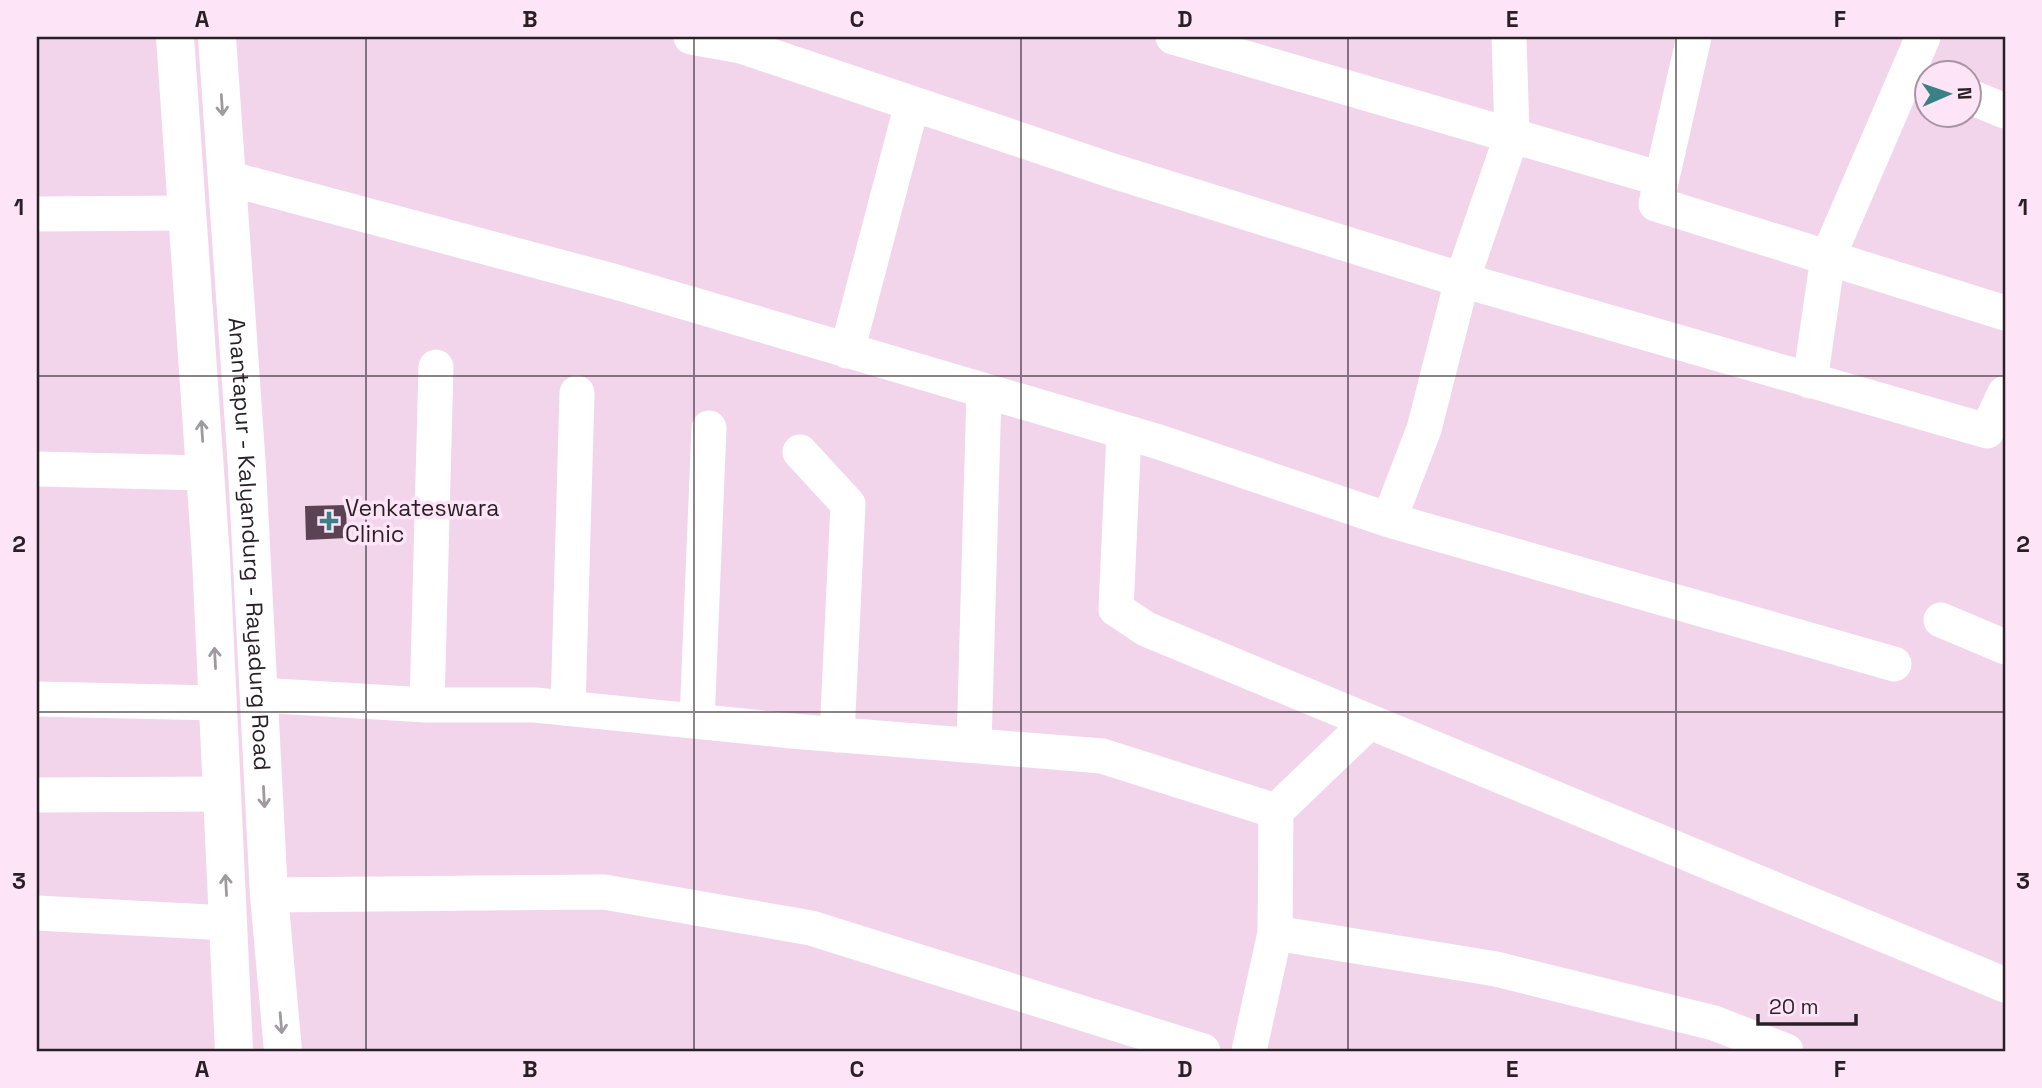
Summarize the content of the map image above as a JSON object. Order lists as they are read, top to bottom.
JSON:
{
  "streets": {
    "highway": ["Anantapur - Kalyandurg - Rayadurg Road"]
  },
  "places": {
    "health": ["Venkateswara Clinic"]
  },
  "scale_bar": "20 m",
  "north": "right",
  "grid": {
    "columns": [
      "A",
      "B",
      "C",
      "D",
      "E",
      "F"
    ],
    "rows": ["1", "2", "3"]
  }
}
